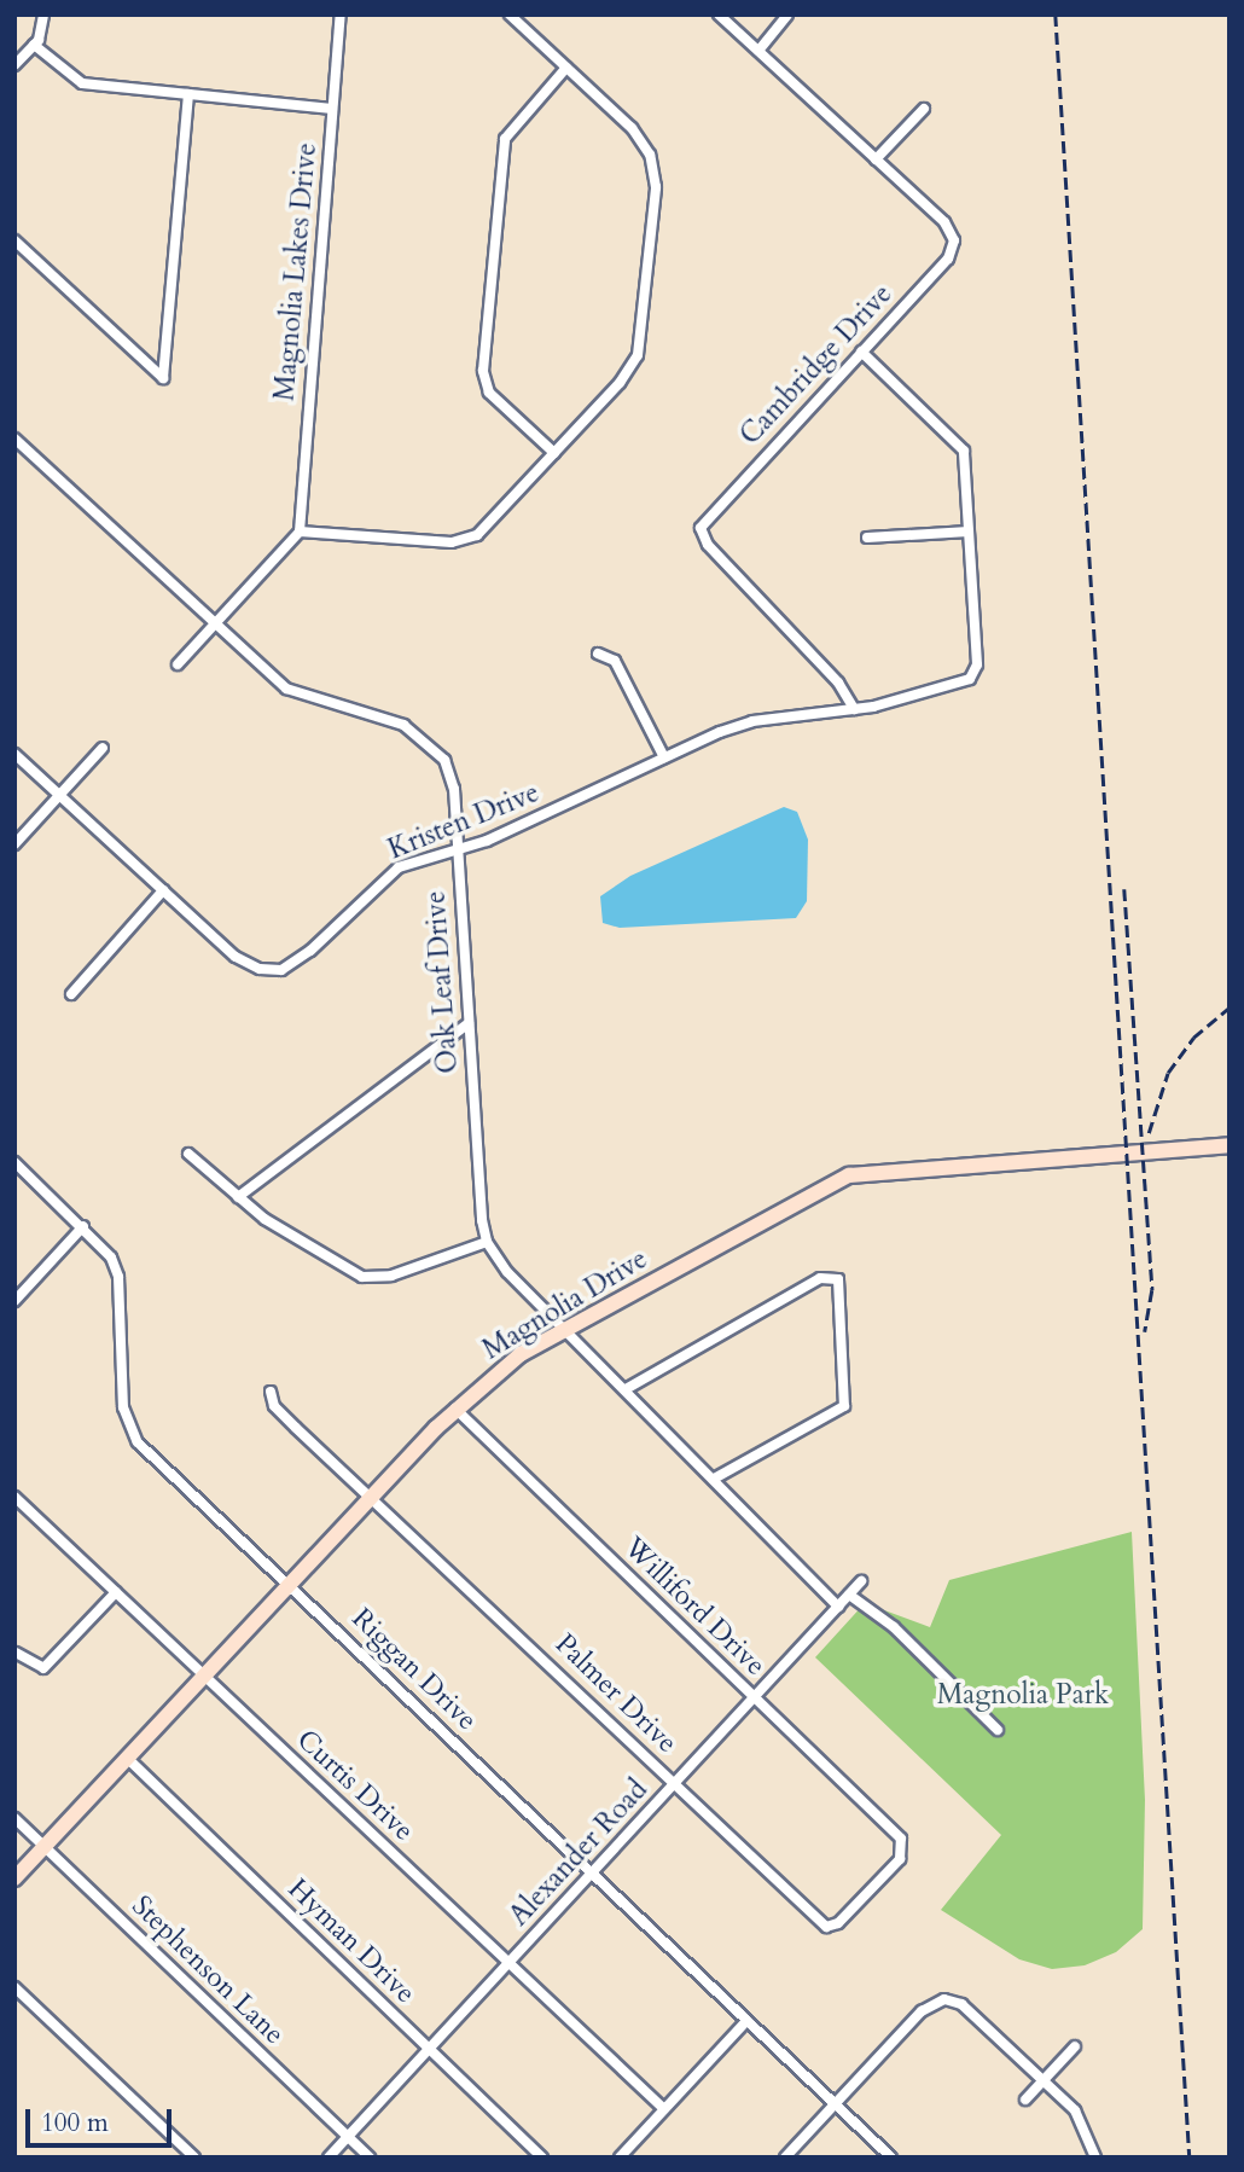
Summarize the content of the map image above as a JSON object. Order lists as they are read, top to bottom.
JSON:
{
  "streets": {
    "street": [
      "Magnolia Lakes Drive",
      "Cambridge Drive",
      "Kristen Drive",
      "Oak Leaf Drive",
      "Magnolia Drive",
      "Williford Drive",
      "Riggan Drive",
      "Palmer Drive",
      "Curtis Drive",
      "Alexander Road",
      "Hyman Drive",
      "Stephenson Lane"
    ]
  },
  "crossings": [
    ["Cambridge Drive", "Kristen Drive"],
    ["Kristen Drive", "Oak Leaf Drive"],
    ["Oak Leaf Drive", "Magnolia Drive"],
    ["Oak Leaf Drive", "Alexander Road"],
    ["Magnolia Drive", "Williford Drive"],
    ["Magnolia Drive", "Riggan Drive"],
    ["Magnolia Drive", "Palmer Drive"],
    ["Magnolia Drive", "Curtis Drive"],
    ["Magnolia Drive", "Hyman Drive"],
    ["Magnolia Drive", "Stephenson Lane"],
    ["Williford Drive", "Palmer Drive"],
    ["Williford Drive", "Alexander Road"],
    ["Riggan Drive", "Alexander Road"],
    ["Palmer Drive", "Alexander Road"],
    ["Curtis Drive", "Alexander Road"],
    ["Alexander Road", "Hyman Drive"],
    ["Alexander Road", "Stephenson Lane"]
  ],
  "parks": ["Magnolia Park"],
  "scale_bar": "100 m"
}
